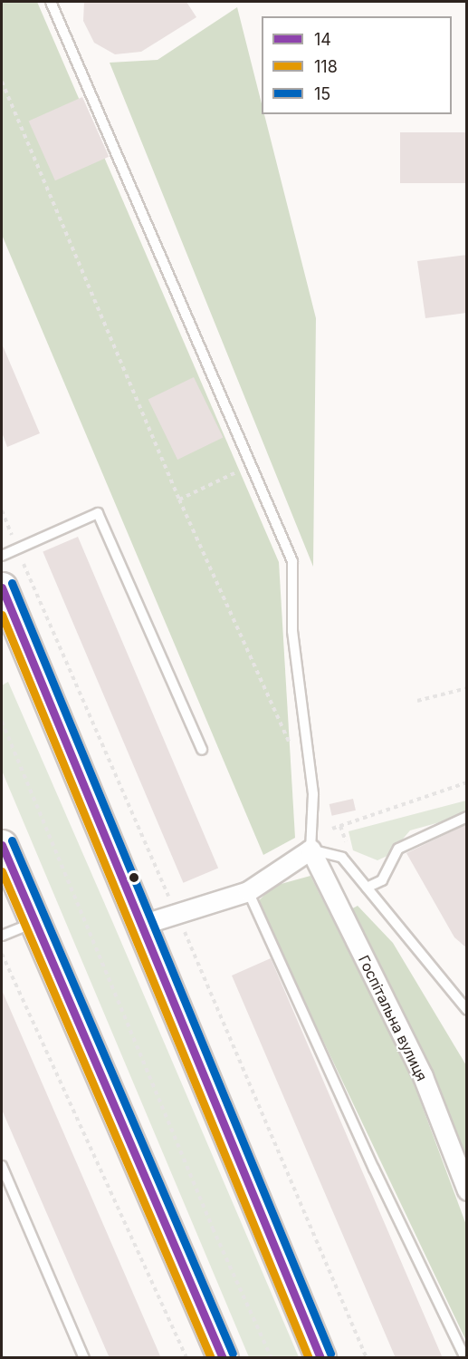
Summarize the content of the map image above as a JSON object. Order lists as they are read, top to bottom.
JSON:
{
  "streets": {
    "street": ["Госпітальна вулиця"]
  },
  "lines": ["transit line 15", "transit line 14", "transit line 118"],
  "legend": ["14", "118", "15"]
}
